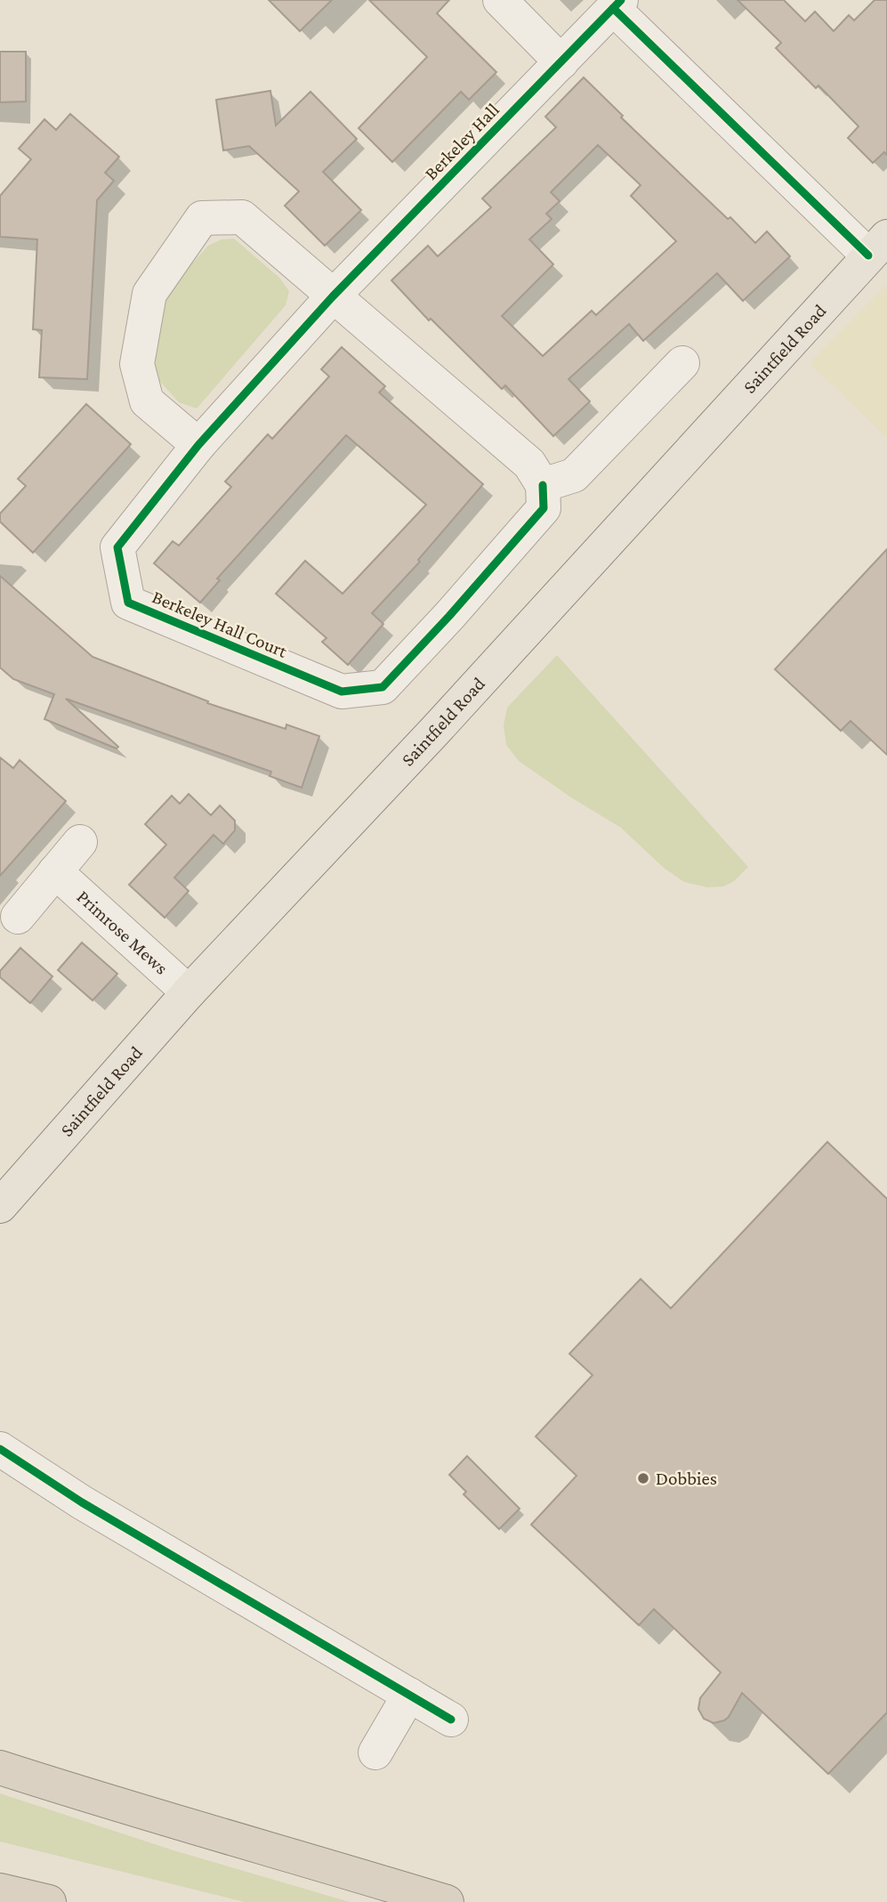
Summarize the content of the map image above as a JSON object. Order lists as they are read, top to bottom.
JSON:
{
  "streets": {
    "main road": ["Saintfield Road"],
    "street": ["Berkeley Hall", "Berkeley Hall Court", "Primrose Mews"]
  },
  "crossings": [
    ["Berkeley Hall", "Saintfield Road"],
    ["Berkeley Hall", "Berkeley Hall Court"],
    ["Saintfield Road", "Primrose Mews"]
  ],
  "places": ["Dobbies"]
}
